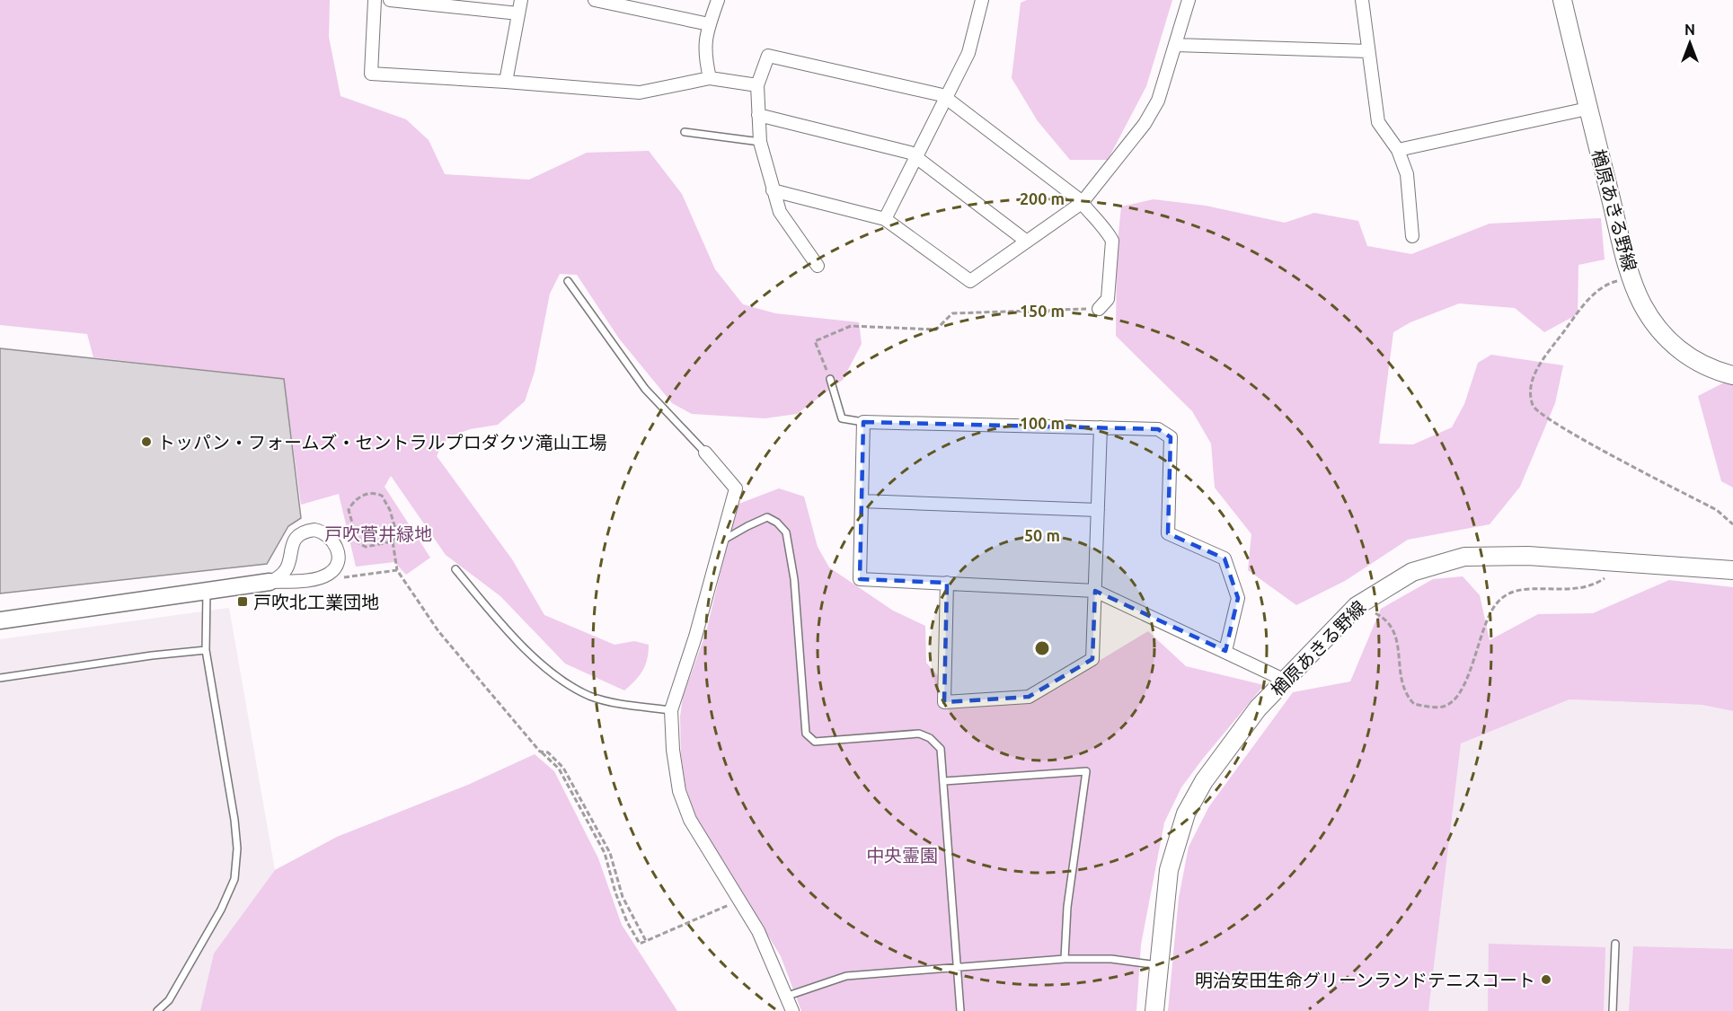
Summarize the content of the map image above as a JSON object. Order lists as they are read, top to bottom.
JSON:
{
  "streets": {
    "main road": ["楢原あきる野線"]
  },
  "parks": ["戸吹菅井緑地", "中央霊園"],
  "places": {
    "other": ["トッパン・フォームズ・セントラルプロダクツ滝山工場", "明治安田生命グリーンランドテニスコート"],
    "transit": ["戸吹北工業団地"]
  },
  "north": "top",
  "rings": [
    "200 m",
    "150 m",
    "100 m",
    "50 m"
  ]
}
